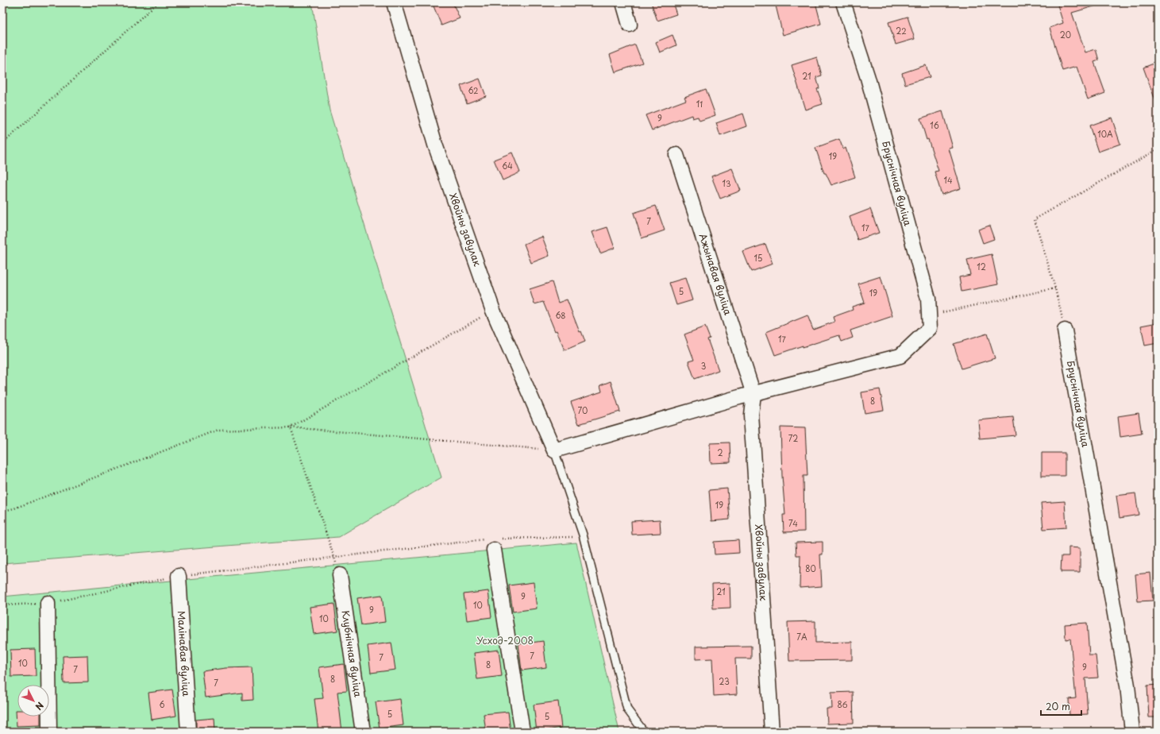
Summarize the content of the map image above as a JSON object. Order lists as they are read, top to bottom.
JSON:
{
  "streets": {
    "street": [
      "Бруснічная вуліца",
      "Хвойны завулак",
      "Ажынавая вуліца",
      "Малінавая вуліца",
      "Клубнічная вуліца"
    ]
  },
  "crossings": [
    ["Бруснічная вуліца", "Хвойны завулак"],
    ["Бруснічная вуліца", "Ажынавая вуліца"],
    ["Хвойны завулак", "Ажынавая вуліца"]
  ],
  "parks": ["Усход-2008"],
  "house_numbers": [
    "22",
    "20",
    "21",
    "62",
    "11",
    "9",
    "16",
    "10А",
    "19",
    "64",
    "14",
    "13",
    "7",
    "17",
    "15",
    "12",
    "5",
    "19",
    "68",
    "17",
    "3",
    "8",
    "70",
    "72",
    "2",
    "19",
    "74",
    "80",
    "21",
    "9",
    "10",
    "9",
    "10",
    "7А",
    "7",
    "7",
    "10",
    "8",
    "9",
    "7",
    "8",
    "23",
    "7",
    "6",
    "86",
    "5",
    "5"
  ],
  "scale_bar": "20 m",
  "north": "bottom right"
}
